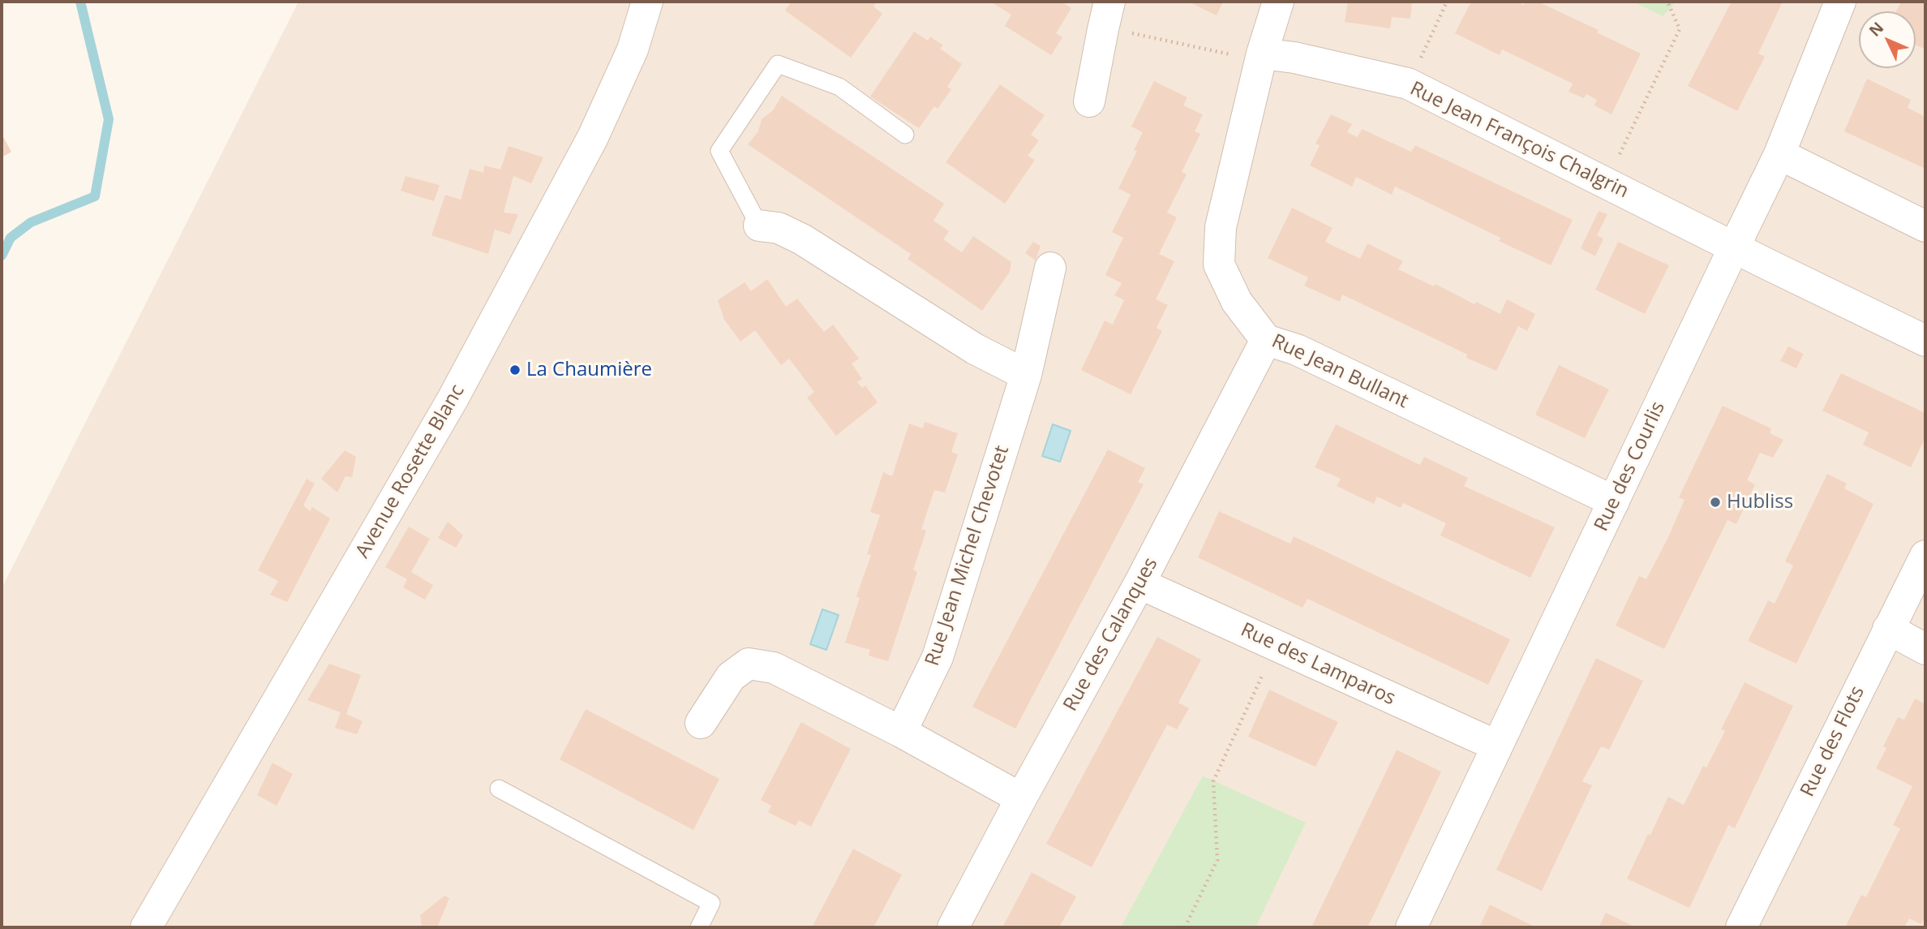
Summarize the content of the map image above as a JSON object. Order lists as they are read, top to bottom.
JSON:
{
  "streets": {
    "street": [
      "Rue Jean François Chalgrin",
      "Rue Jean Bullant",
      "Rue des Courlis",
      "Avenue Rosette Blanc",
      "Rue Jean Michel Chevotet",
      "Rue des Calanques",
      "Rue des Lamparos",
      "Rue des Flots"
    ]
  },
  "crossings": [
    ["Rue Jean François Chalgrin", "Rue Jean Bullant"],
    ["Rue Jean François Chalgrin", "Rue des Courlis"],
    ["Rue Jean Bullant", "Rue des Courlis"],
    ["Rue Jean Bullant", "Rue des Calanques"],
    ["Rue des Courlis", "Rue des Lamparos"],
    ["Rue des Calanques", "Rue des Lamparos"]
  ],
  "places": ["La Chaumière", "Hubliss"],
  "north": "top left"
}
